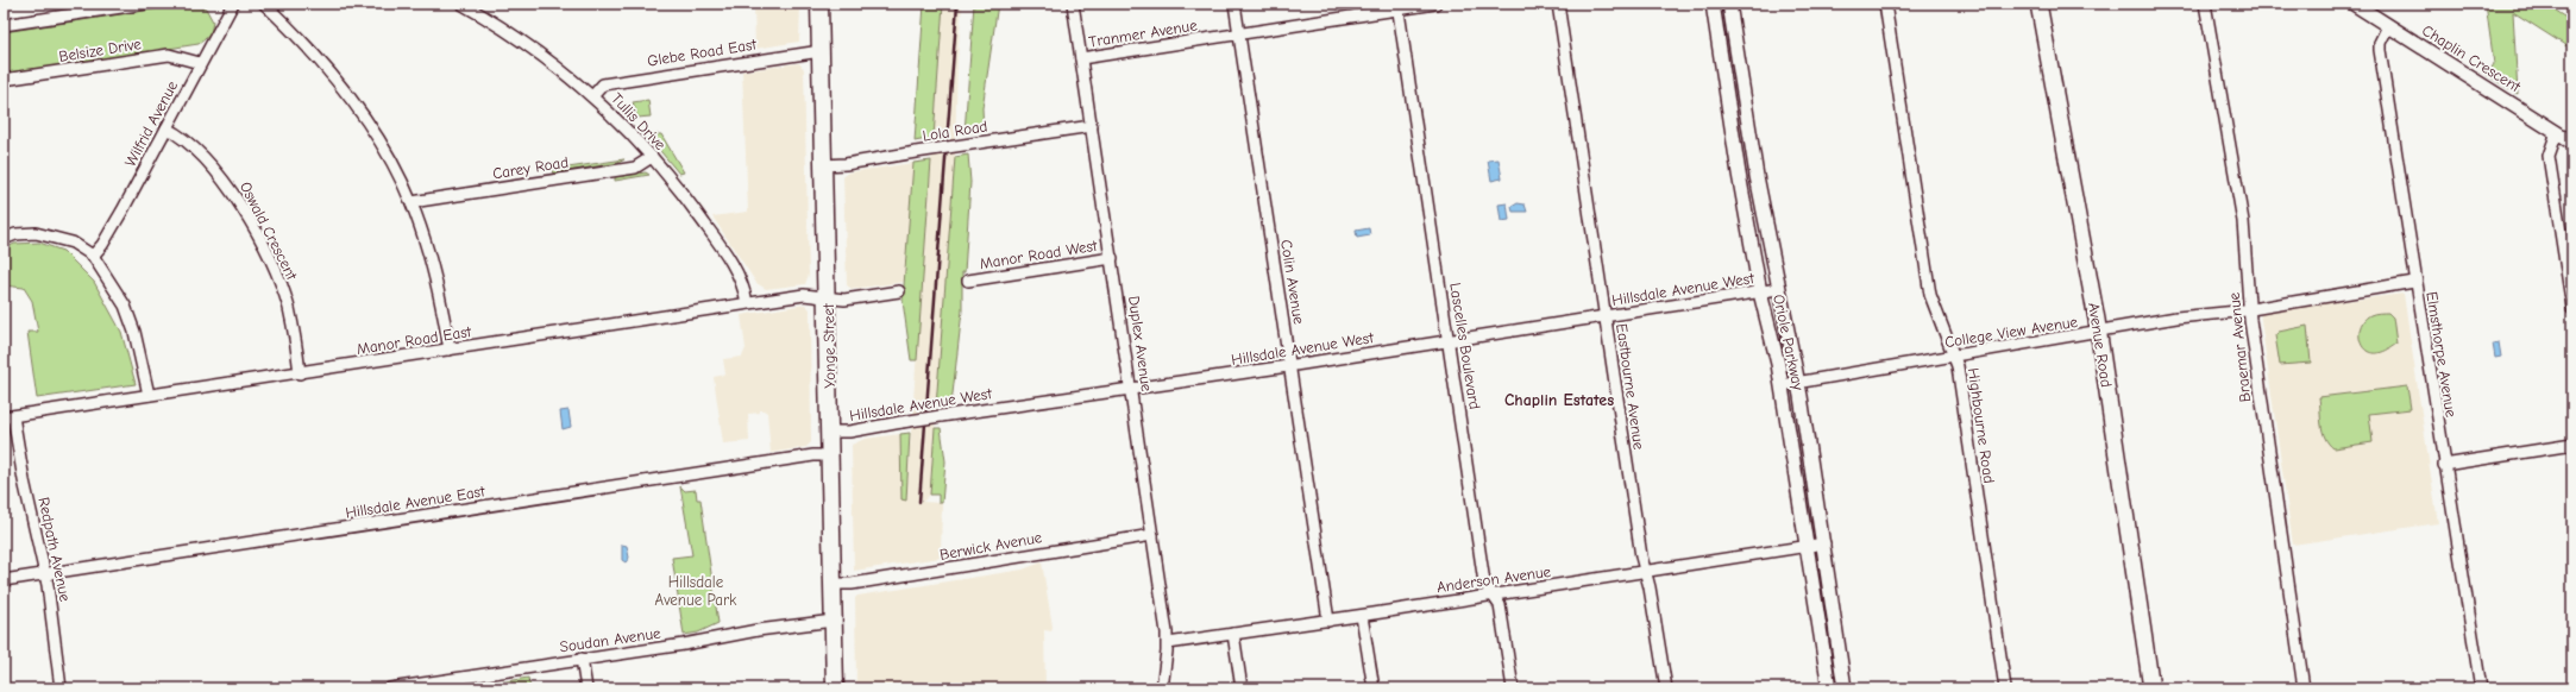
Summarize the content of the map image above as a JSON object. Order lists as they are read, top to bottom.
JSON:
{
  "streets": {
    "main road": ["Avenue Road", "Yonge Street"],
    "street": [
      "Tranmer Avenue",
      "Belsize Drive",
      "Glebe Road East",
      "Chaplin Crescent",
      "Tullis Drive",
      "Wilfrid Avenue",
      "Lola Road",
      "Carey Road",
      "Oswald Crescent",
      "Manor Road West",
      "Colin Avenue",
      "Hillsdale Avenue West",
      "College View Avenue",
      "Manor Road East",
      "Oriole Parkway",
      "Duplex Avenue",
      "Lascelles Boulevard",
      "Braemar Avenue",
      "Elmsthorpe Avenue",
      "Eastbourne Avenue",
      "Highbourne Road",
      "Hillsdale Avenue East",
      "Berwick Avenue",
      "Redpath Avenue",
      "Anderson Avenue",
      "Soudan Avenue"
    ]
  },
  "crossings": [
    ["Tranmer Avenue", "Colin Avenue"],
    ["Tranmer Avenue", "Duplex Avenue"],
    ["Tranmer Avenue", "Lascelles Boulevard"],
    ["Belsize Drive", "Wilfrid Avenue"],
    ["Glebe Road East", "Tullis Drive"],
    ["Glebe Road East", "Yonge Street"],
    ["Chaplin Crescent", "Elmsthorpe Avenue"],
    ["Tullis Drive", "Carey Road"],
    ["Tullis Drive", "Manor Road East"],
    ["Wilfrid Avenue", "Oswald Crescent"],
    ["Lola Road", "Duplex Avenue"],
    ["Lola Road", "Yonge Street"],
    ["Oswald Crescent", "Manor Road East"],
    ["Manor Road West", "Duplex Avenue"],
    ["Colin Avenue", "Hillsdale Avenue West"],
    ["Colin Avenue", "Anderson Avenue"],
    ["Hillsdale Avenue West", "Oriole Parkway"],
    ["Hillsdale Avenue West", "Duplex Avenue"],
    ["Hillsdale Avenue West", "Yonge Street"],
    ["Hillsdale Avenue West", "Lascelles Boulevard"],
    ["Hillsdale Avenue West", "Eastbourne Avenue"],
    ["College View Avenue", "Oriole Parkway"],
    ["College View Avenue", "Avenue Road"],
    ["College View Avenue", "Braemar Avenue"],
    ["College View Avenue", "Elmsthorpe Avenue"],
    ["College View Avenue", "Highbourne Road"],
    ["Manor Road East", "Yonge Street"],
    ["Manor Road East", "Redpath Avenue"],
    ["Oriole Parkway", "Anderson Avenue"],
    ["Duplex Avenue", "Berwick Avenue"],
    ["Duplex Avenue", "Anderson Avenue"],
    ["Yonge Street", "Hillsdale Avenue East"],
    ["Yonge Street", "Berwick Avenue"],
    ["Yonge Street", "Soudan Avenue"],
    ["Lascelles Boulevard", "Anderson Avenue"],
    ["Eastbourne Avenue", "Anderson Avenue"],
    ["Hillsdale Avenue East", "Redpath Avenue"]
  ],
  "districts": ["Chaplin Estates"],
  "parks": ["Hillsdale Avenue Park"]
}
